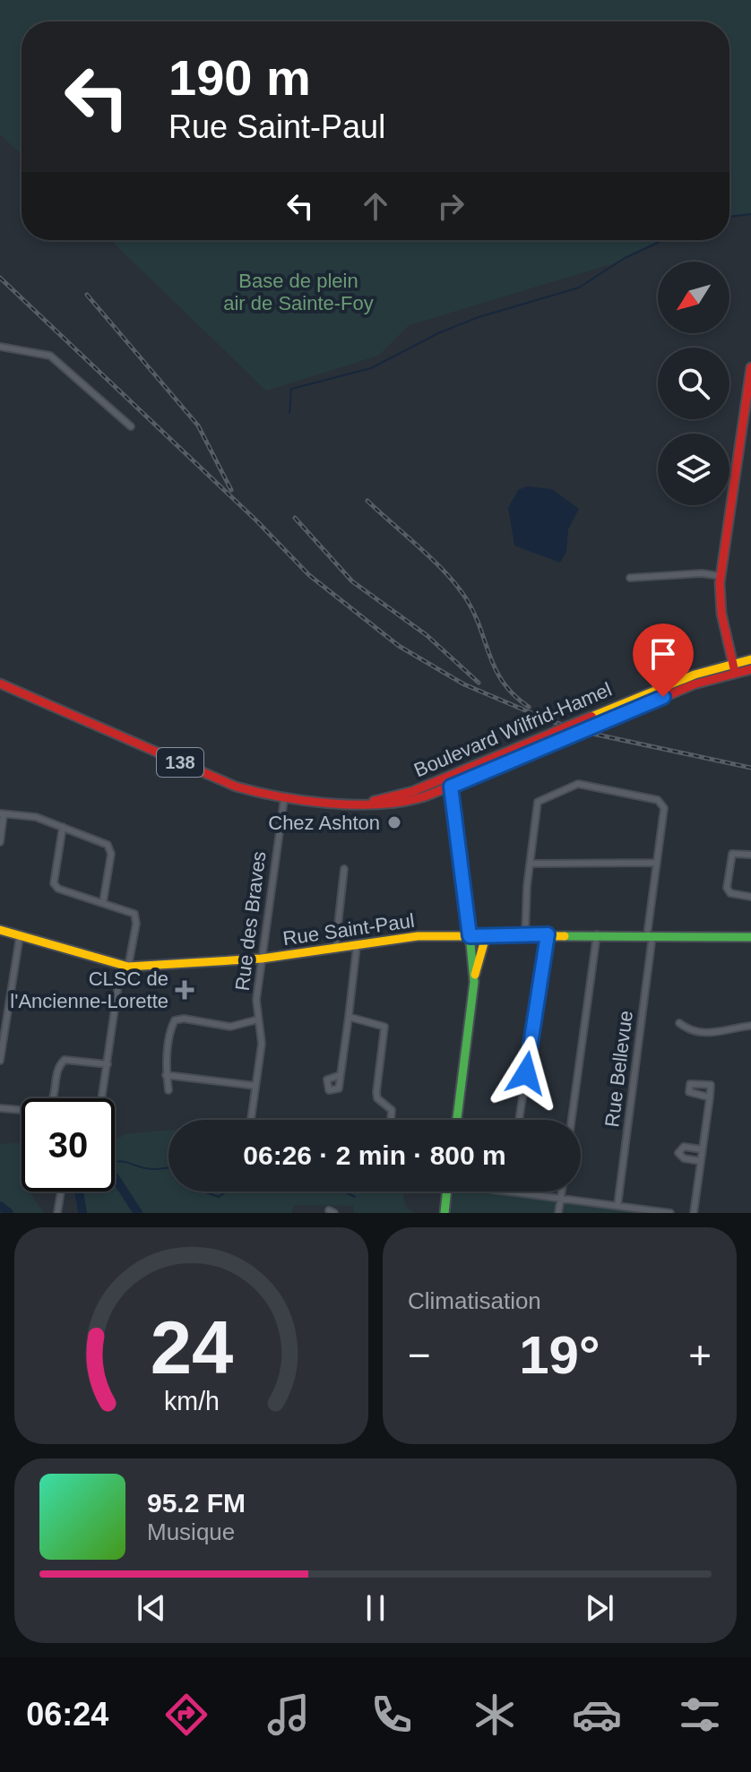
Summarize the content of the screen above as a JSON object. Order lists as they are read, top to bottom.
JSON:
{
  "streets": {
    "street": [
      "Boulevard Wilfrid-Hamel",
      "138",
      "Rue des Braves",
      "Rue Saint-Paul",
      "Rue Bellevue"
    ]
  },
  "crossings": [
    ["Boulevard Wilfrid-Hamel", "Rue des Braves"],
    ["Rue des Braves", "Rue Saint-Paul"],
    ["Rue Saint-Paul", "Rue Bellevue"]
  ],
  "parks": ["Base de plein air de Sainte-Foy"],
  "places": {
    "other": ["Chez Ashton"],
    "health": ["CLSC de l'Ancienne-Lorette"]
  },
  "north": "bottom left",
  "page": {
    "turn": ["190 m", "Rue Saint-Paul"],
    "limit": "30",
    "trip": "06:26 · 2 min · 800 m",
    "tile": "Climatisation",
    "heat": ["−", "19°", "+"],
    "song": ["95.2 FM", "Musique"],
    "tabs": "06:24",
    "gauge": ["24", "km/h"]
  }
}
